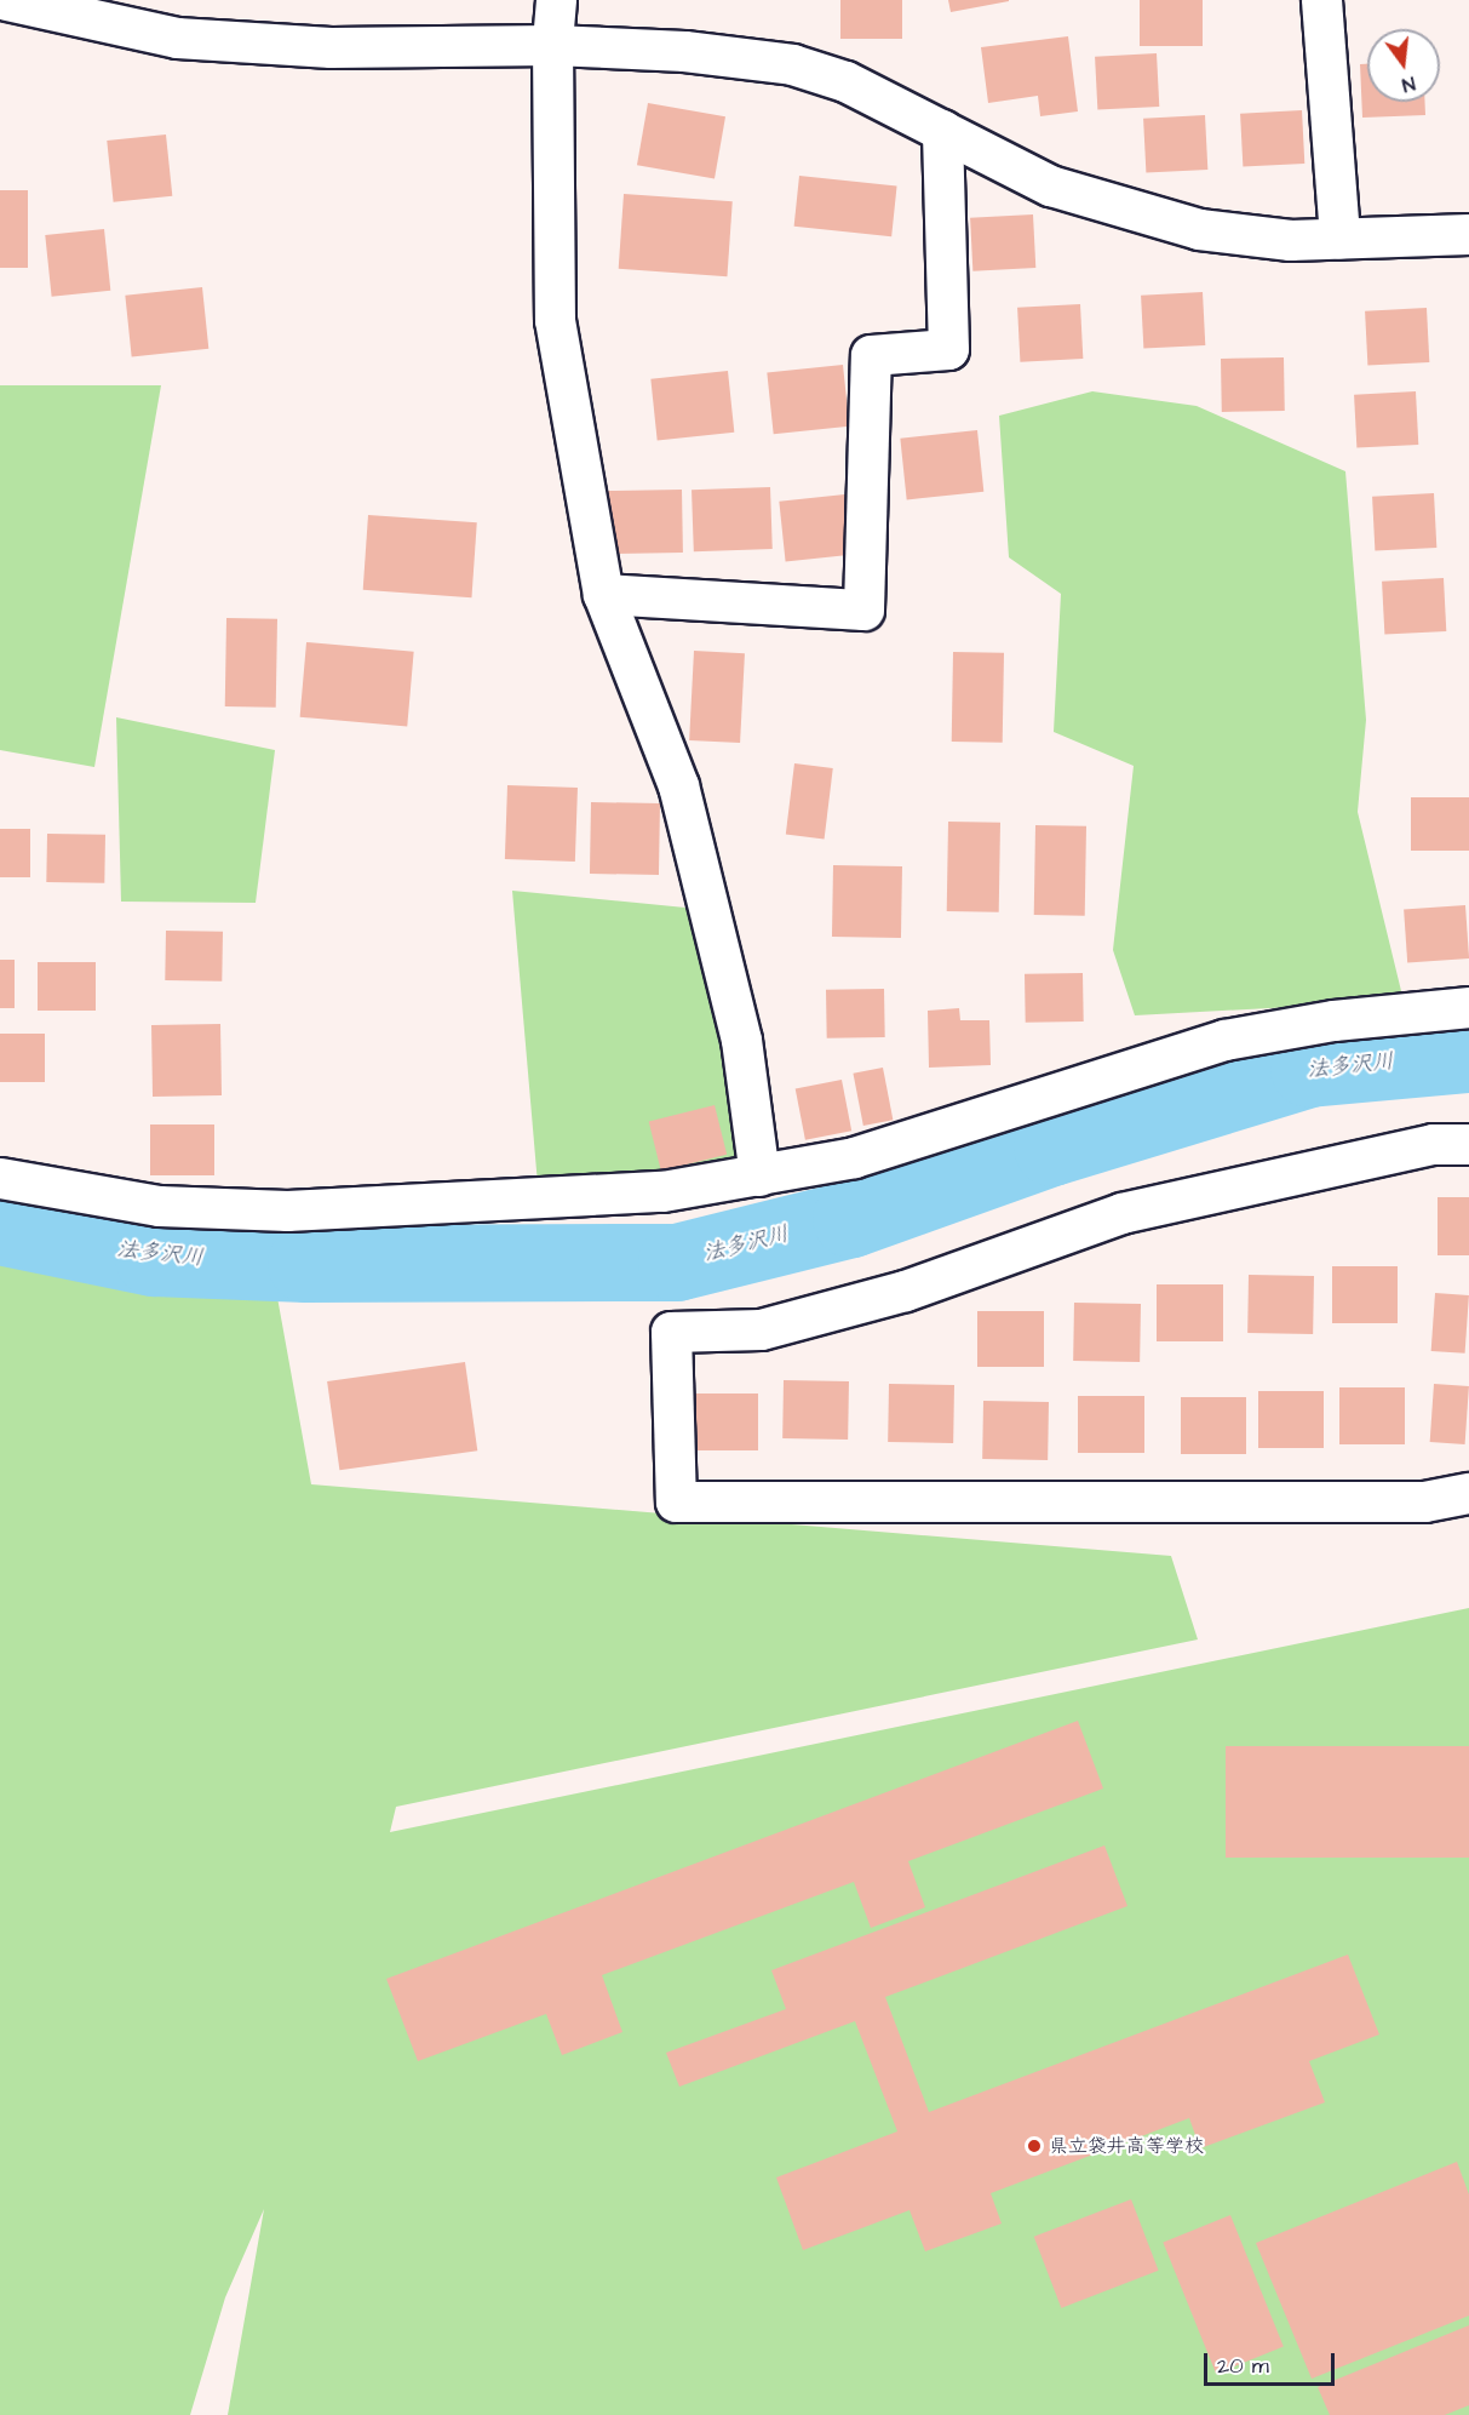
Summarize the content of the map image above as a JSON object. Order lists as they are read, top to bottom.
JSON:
{
  "water": ["法多沢川"],
  "places": ["県立袋井高等学校"],
  "scale_bar": "20 m",
  "north": "bottom"
}
